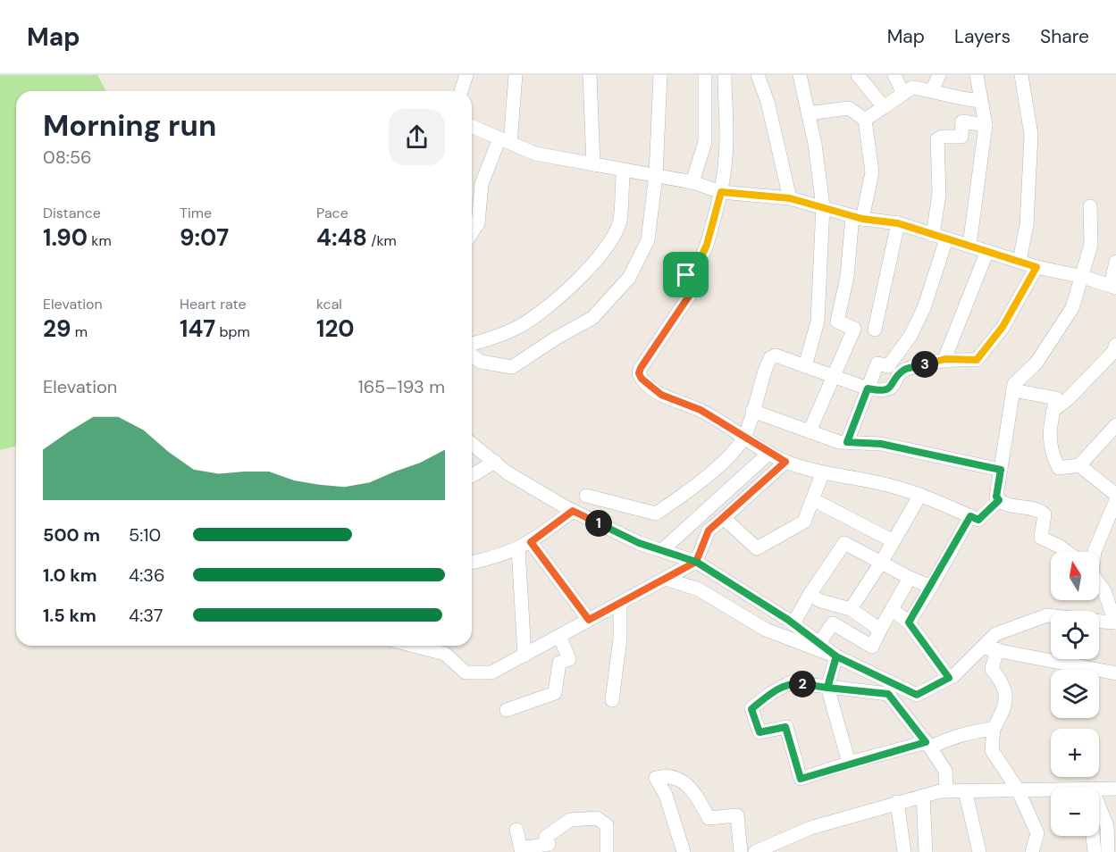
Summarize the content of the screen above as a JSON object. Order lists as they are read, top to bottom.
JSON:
{
  "north": "top",
  "page": {
    "header": "Map",
    "nav": ["Map", "Layers", "Share"],
    "heading": ["Morning run", "08:56"],
    "stats": [
      ["Distance", "1.90 km"],
      ["Time", "9:07"],
      ["Pace", "4:48 /km"],
      ["Elevation", "29 m"],
      ["Heart rate", "147 bpm"],
      ["kcal", "120"]
    ],
    "pins": ["3", "1", "2"],
    "chart": ["Elevation", "165–193 m"],
    "list": [
      {
        "name": "500 m",
        "note": "5:10"
      },
      {
        "name": "1.0 km",
        "note": "4:36"
      },
      {
        "name": "1.5 km",
        "note": "4:37"
      }
    ],
    "map_buttons": ["+", "−"]
  }
}
